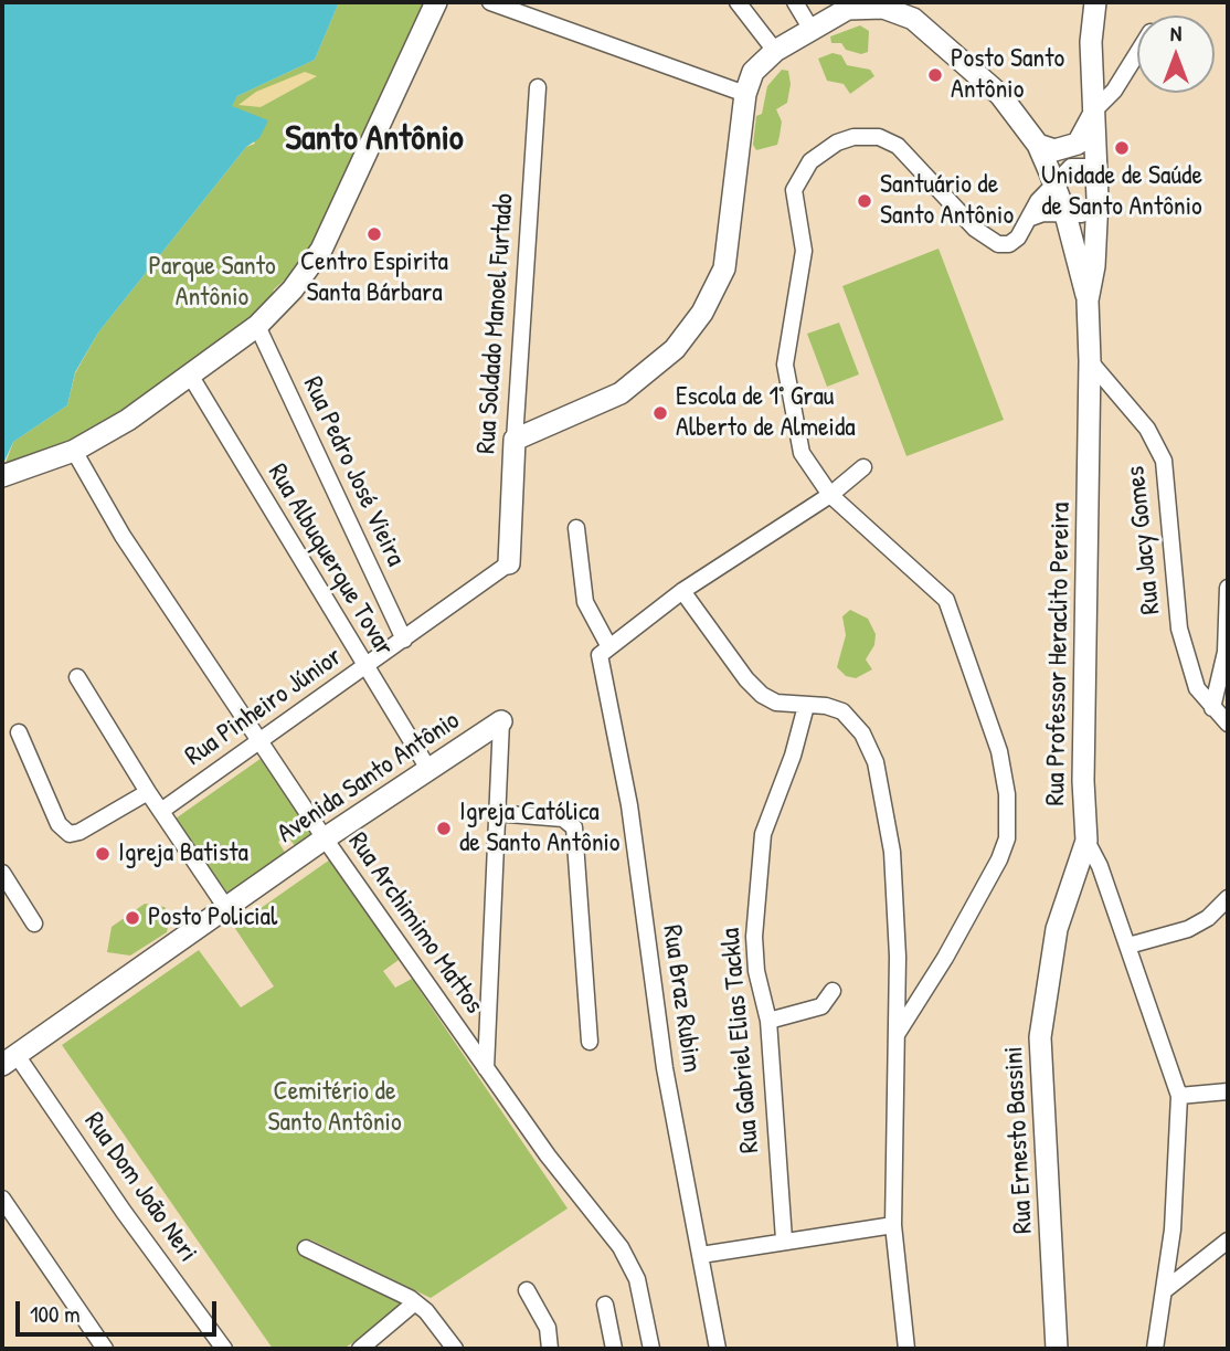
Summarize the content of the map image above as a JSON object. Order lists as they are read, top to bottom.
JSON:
{
  "streets": {
    "street": [
      "Rua Soldado Manoel Furtado",
      "Rua Pedro José Vieira",
      "Rua Jacy Gomes",
      "Rua Albuquerque Tovar",
      "Rua Professor Heraclito Pereira",
      "Rua Pinheiro Júnior",
      "Avenida Santo Antônio",
      "Rua Archimimo Mattos",
      "Rua Braz Rubim",
      "Rua Gabriel Elias Tackla",
      "Rua Ernesto Bassini",
      "Rua Dom João Neri"
    ]
  },
  "crossings": [
    ["Rua Soldado Manoel Furtado", "Rua Pinheiro Júnior"],
    ["Rua Pedro José Vieira", "Rua Pinheiro Júnior"],
    ["Rua Jacy Gomes", "Rua Professor Heraclito Pereira"],
    ["Rua Albuquerque Tovar", "Rua Pinheiro Júnior"],
    ["Rua Albuquerque Tovar", "Avenida Santo Antônio"],
    ["Rua Professor Heraclito Pereira", "Rua Ernesto Bassini"],
    ["Rua Pinheiro Júnior", "Rua Archimimo Mattos"],
    ["Avenida Santo Antônio", "Rua Archimimo Mattos"],
    ["Avenida Santo Antônio", "Rua Dom João Neri"]
  ],
  "districts": ["Santo Antônio"],
  "parks": ["Parque Santo Antônio", "Cemitério de Santo Antônio"],
  "places": [
    "Posto Santo Antônio",
    "Unidade de Saúde de Santo Antônio",
    "Santuário de Santo Antônio",
    "Centro Espirita Santa Bárbara",
    "Escola de 1˚ Grau Alberto de Almeida",
    "Igreja Católica de Santo Antônio",
    "Igreja Batista",
    "Posto Policial"
  ],
  "scale_bar": "100 m",
  "north": "top"
}
